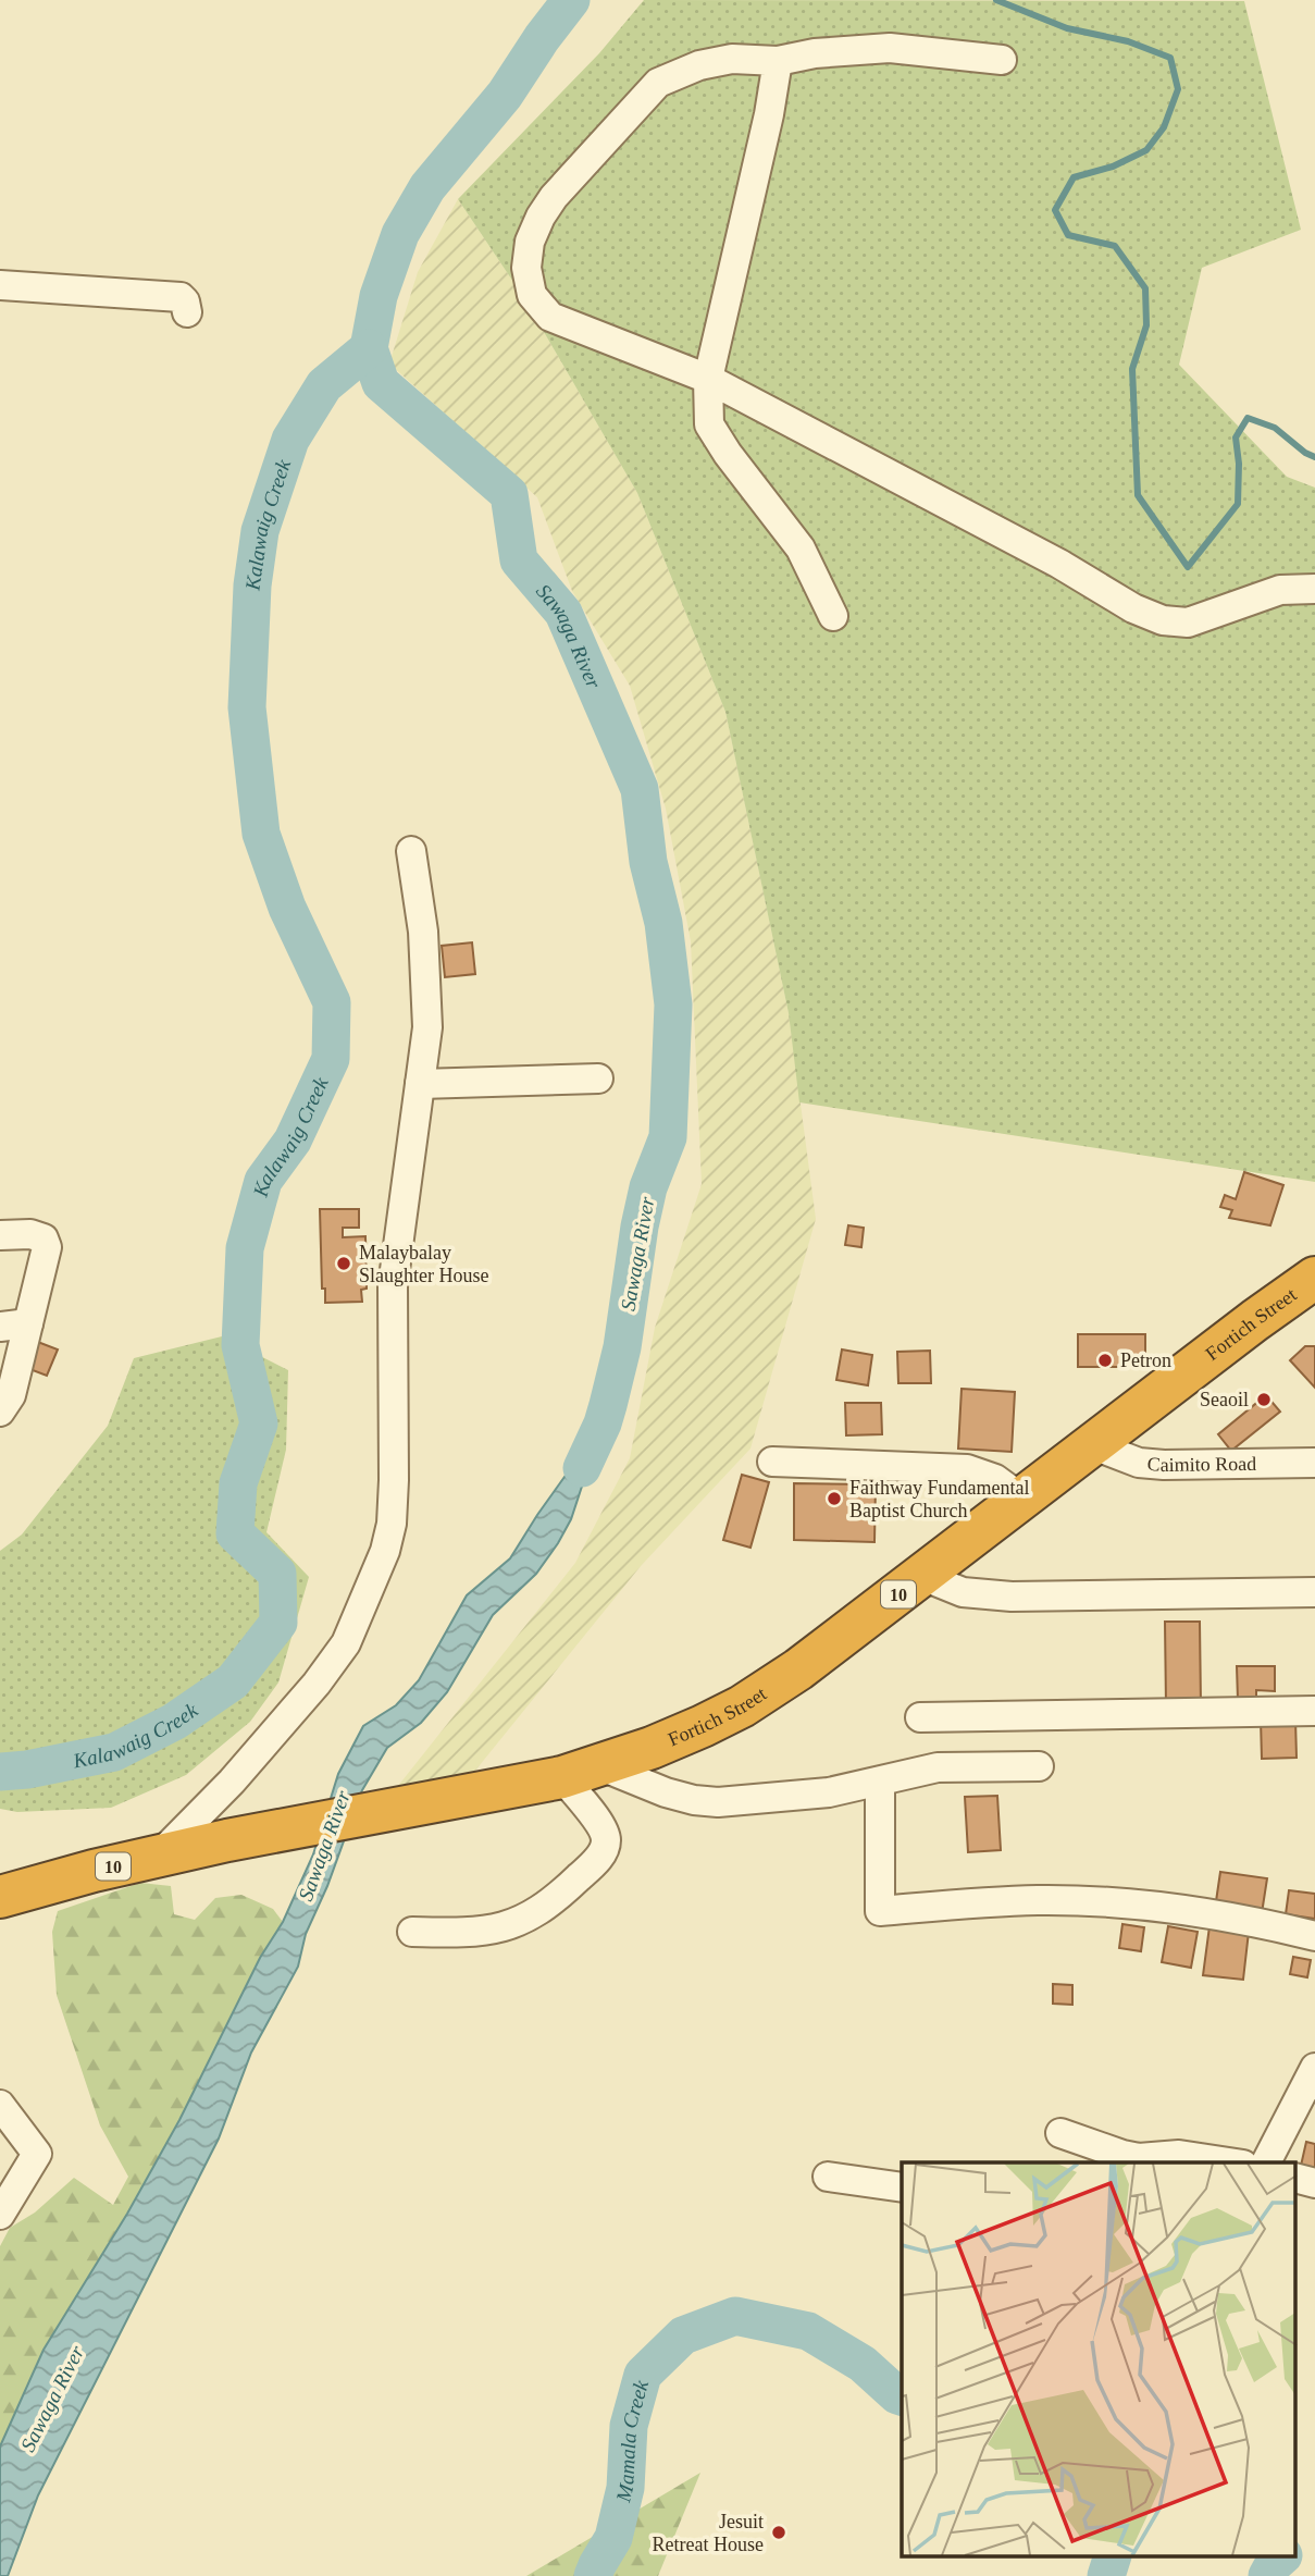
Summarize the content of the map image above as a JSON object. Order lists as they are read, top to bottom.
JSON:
{
  "streets": {
    "highway": ["Fortich Street", "10"],
    "street": ["Caimito Road"]
  },
  "crossings": [
    ["Fortich Street", "Caimito Road"]
  ],
  "water": ["Kalawaig Creek", "Sawaga River", "Mamala Creek"],
  "places": [
    "Malaybalay Slaughter House",
    "Petron",
    "Seaoil",
    "Faithway Fundamental Baptist Church",
    "Jesuit Retreat House"
  ]
}
